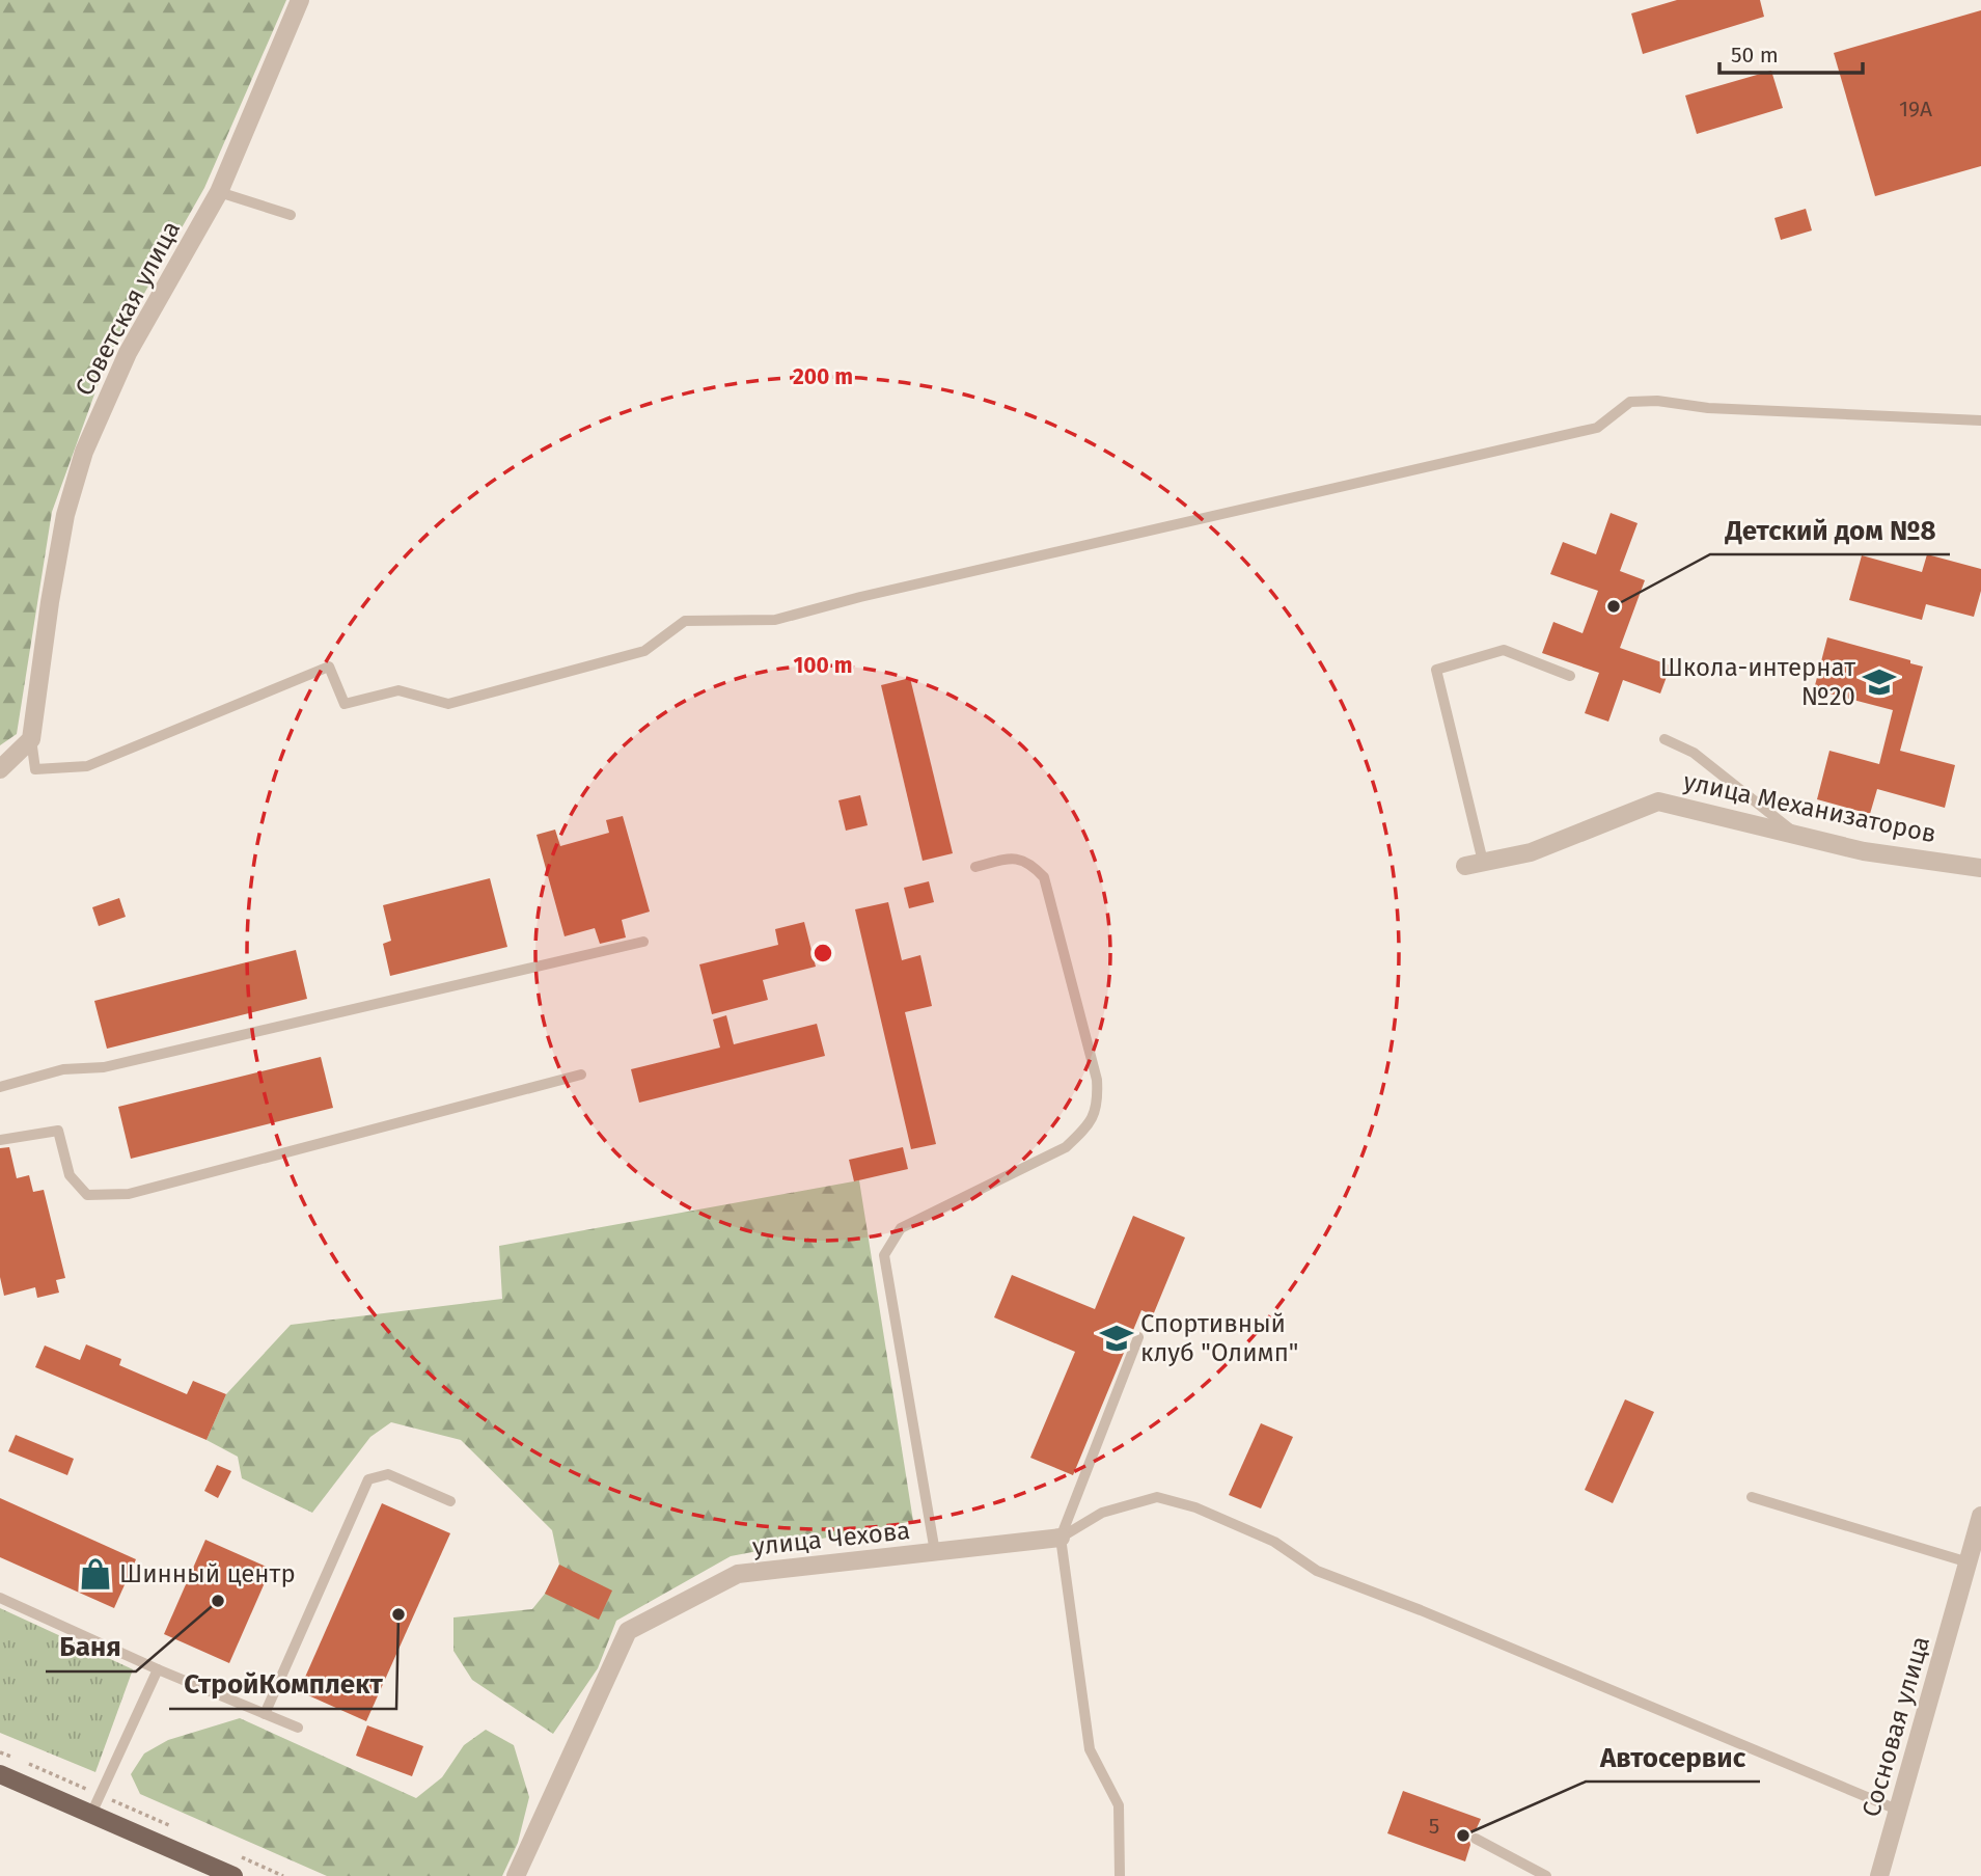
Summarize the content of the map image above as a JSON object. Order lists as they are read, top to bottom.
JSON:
{
  "streets": {
    "street": [
      "Советская улица",
      "улица Механизаторов",
      "улица Чехова",
      "Сосновая улица"
    ]
  },
  "places": {
    "other": [
      "Детский дом №8",
      "Баня",
      "СтройКомплект",
      "Автосервис"
    ],
    "school or university": ["Школа-интернат №20", "Спортивный клуб \"Олимп\""],
    "shop": ["Шинный центр"]
  },
  "house_numbers": ["19А", "5"],
  "scale_bar": "50 m",
  "rings": ["200 m", "100 m"]
}
